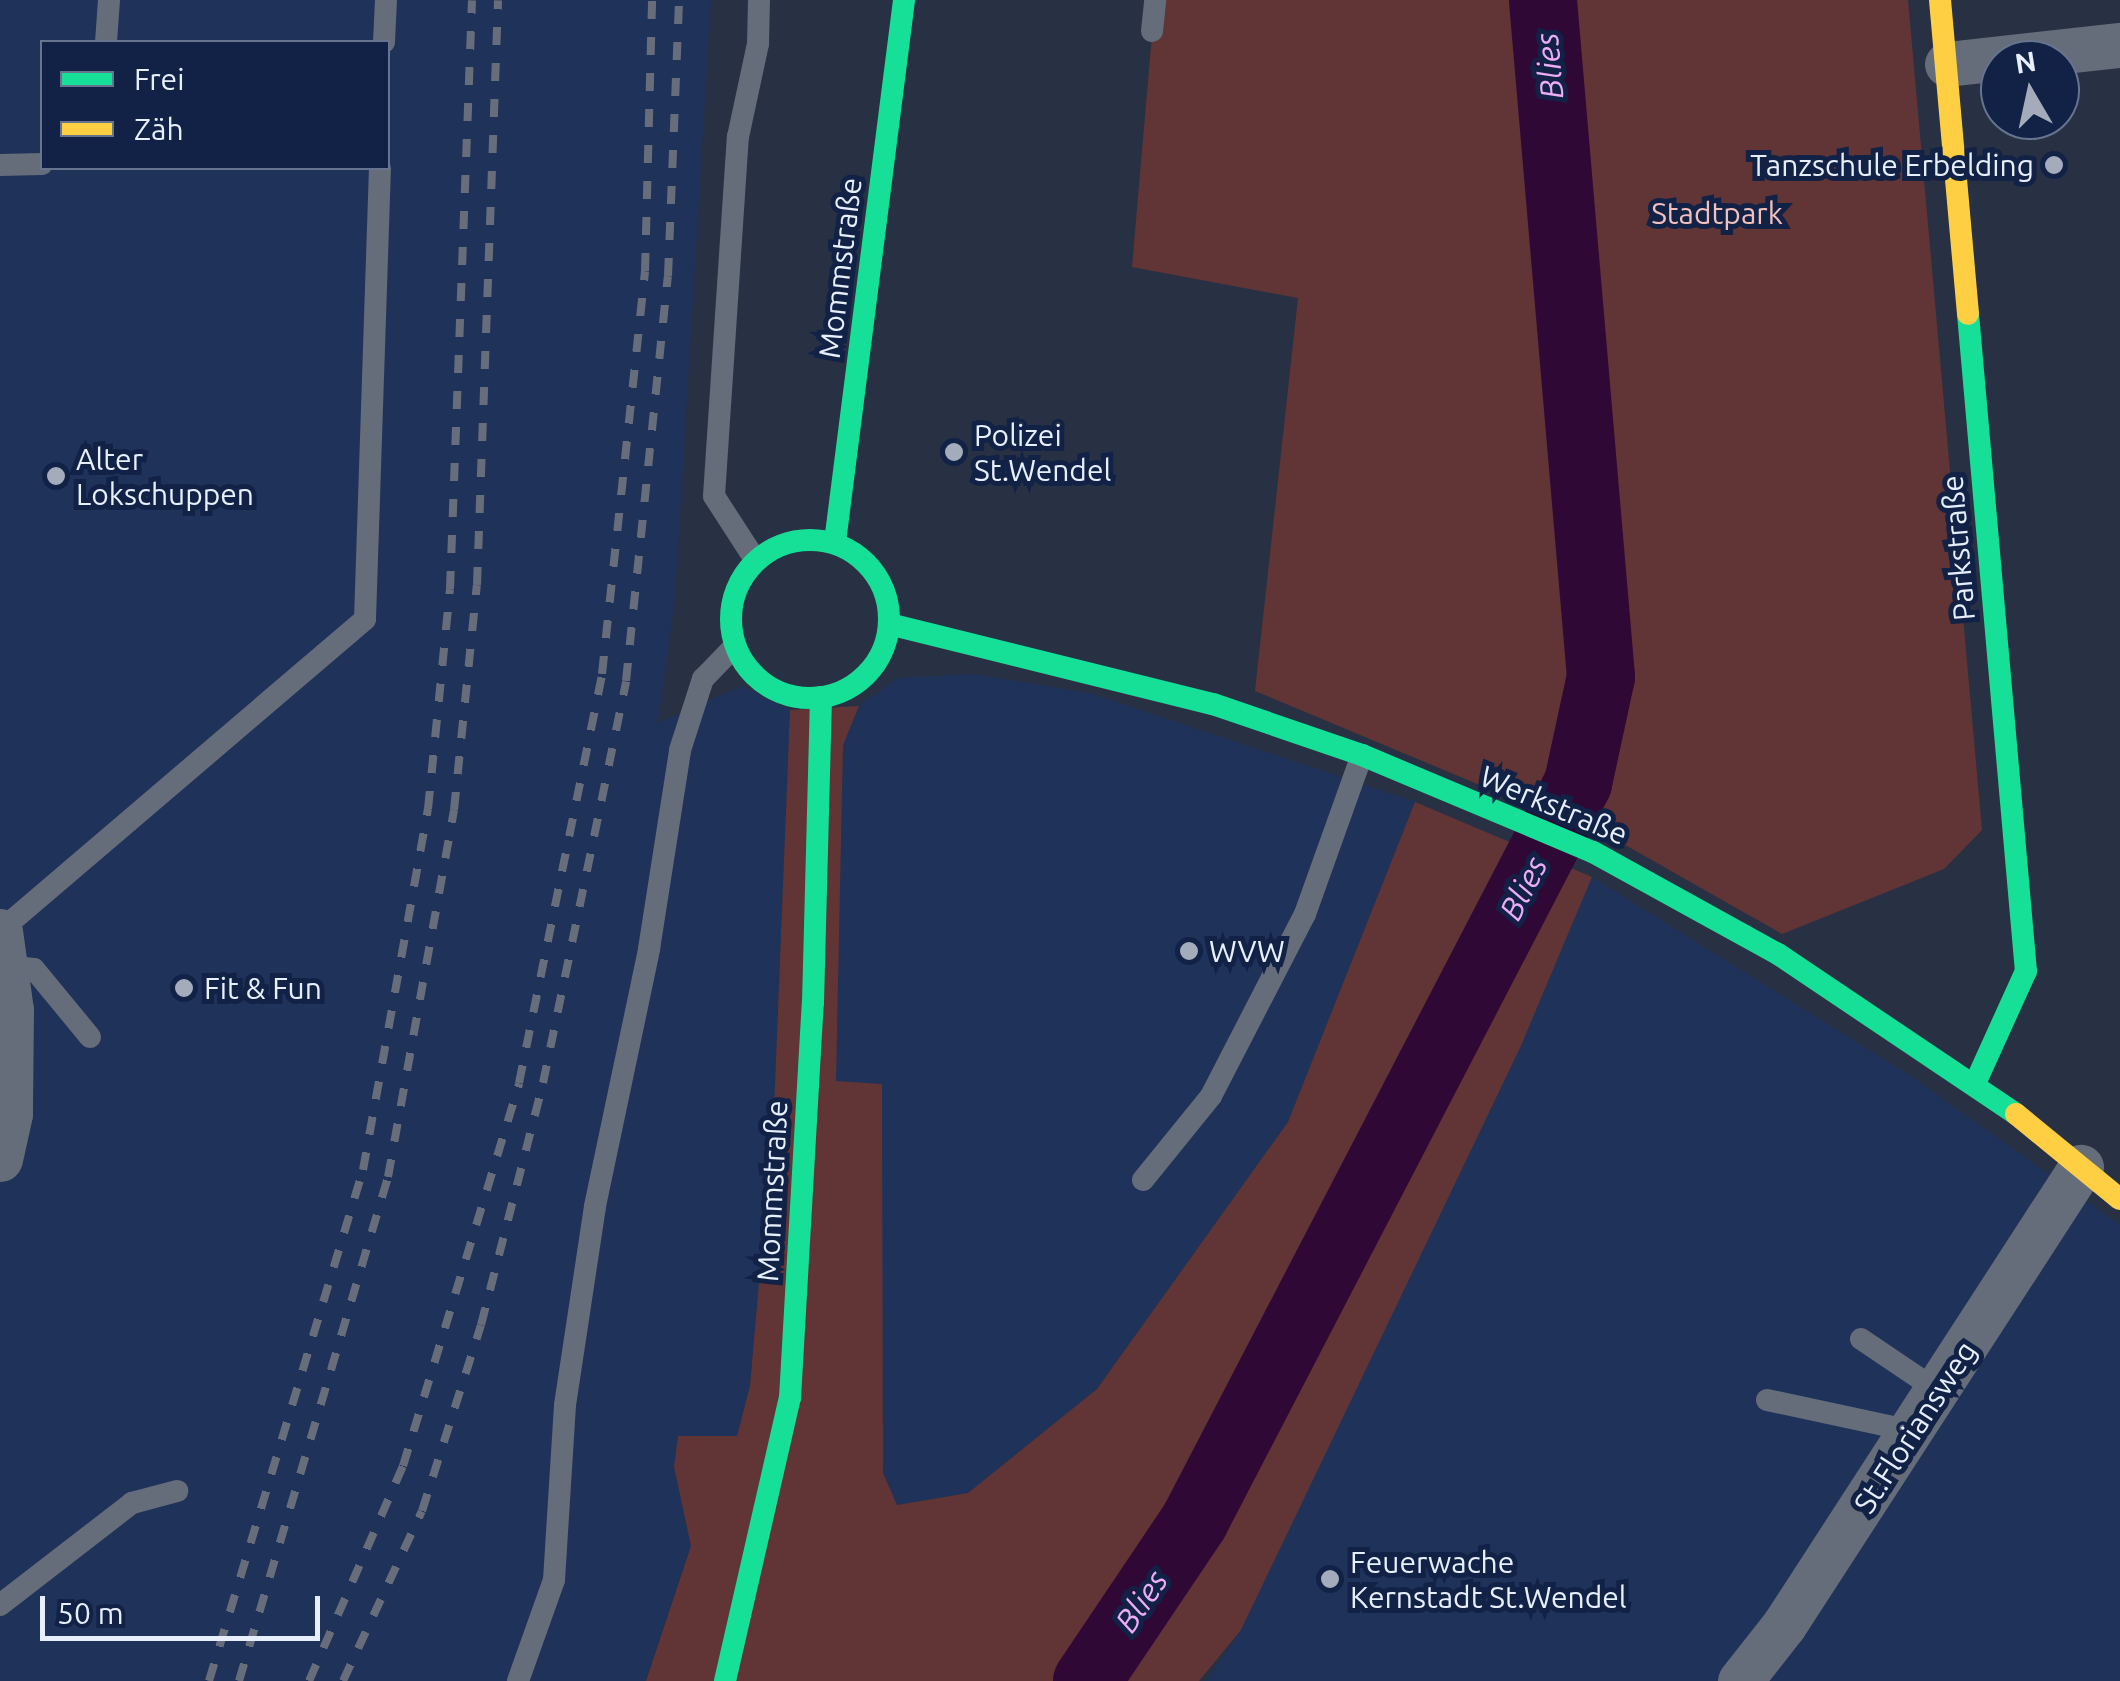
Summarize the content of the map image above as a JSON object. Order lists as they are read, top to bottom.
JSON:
{
  "streets": {
    "street": [
      "Mommstraße",
      "Parkstraße",
      "Werkstraße",
      "St.Floriansweg"
    ]
  },
  "crossings": [
    ["Mommstraße", "Werkstraße"],
    ["Parkstraße", "Werkstraße"],
    ["Werkstraße", "St.Floriansweg"]
  ],
  "water": ["Blies"],
  "parks": ["Stadtpark"],
  "places": [
    "Tanzschule Erbelding",
    "Polizei St.Wendel",
    "Alter Lokschuppen",
    "WVW",
    "Fit & Fun",
    "Feuerwache Kernstadt St.Wendel"
  ],
  "legend": ["Frei", "Zäh"],
  "scale_bar": "50 m",
  "north": "top"
}
